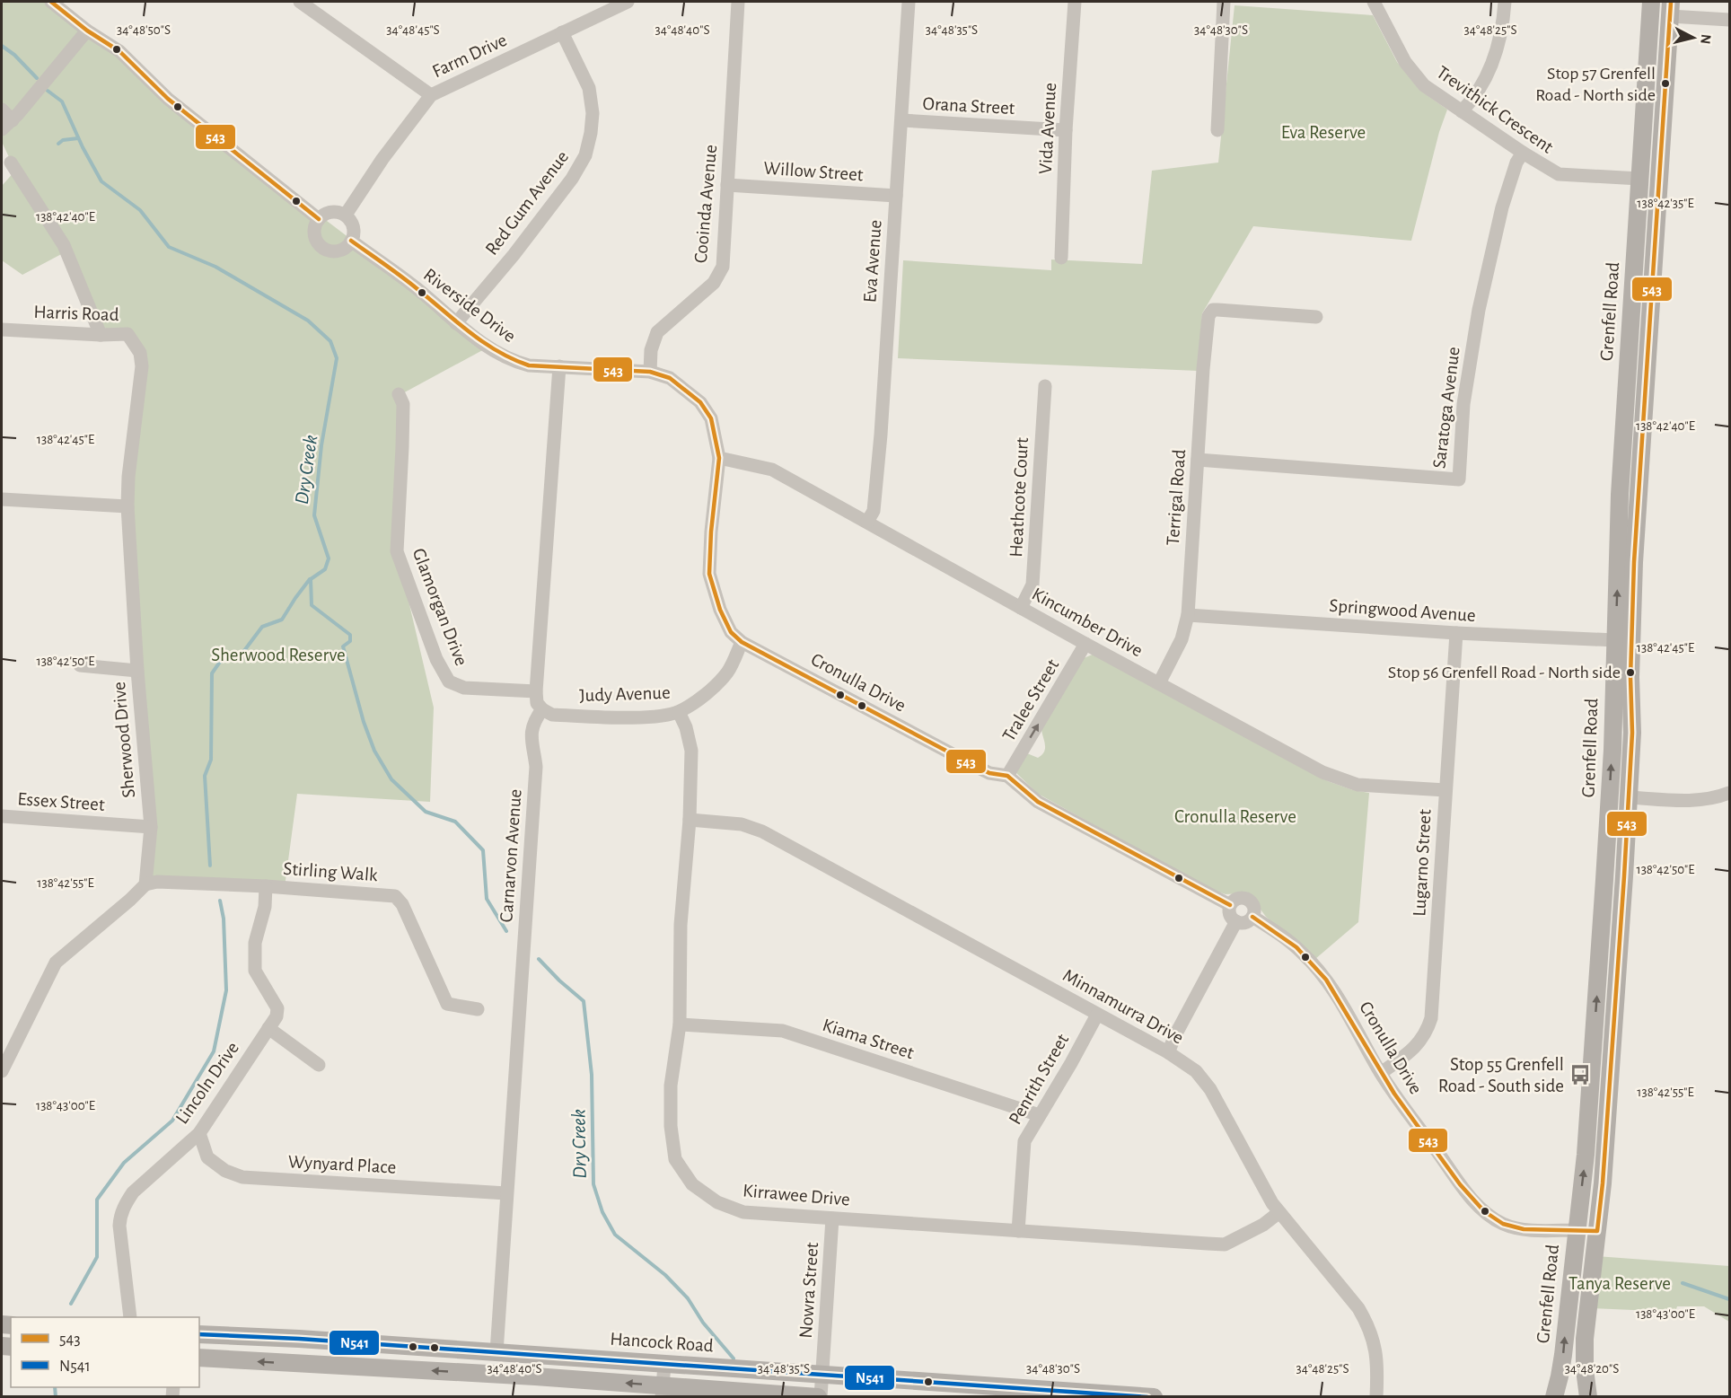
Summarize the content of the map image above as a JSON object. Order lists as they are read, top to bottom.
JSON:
{
  "streets": {
    "main road": ["Grenfell Road", "Hancock Road"],
    "street": [
      "Farm Drive",
      "Orana Street",
      "Trevithick Crescent",
      "Vida Avenue",
      "Willow Street",
      "Red Gum Avenue",
      "Cooinda Avenue",
      "Eva Avenue",
      "Riverside Drive",
      "Harris Road",
      "Saratoga Avenue",
      "Heathcote Court",
      "Terrigal Road",
      "Glamorgan Drive",
      "Springwood Avenue",
      "Kincumber Drive",
      "Cronulla Drive",
      "Judy Avenue",
      "Tralee Street",
      "Sherwood Drive",
      "Essex Street",
      "Carnarvon Avenue",
      "Lugarno Street",
      "Stirling Walk",
      "Minnamurra Drive",
      "Kiama Street",
      "Penrith Street",
      "Lincoln Drive",
      "Wynyard Place",
      "Kirrawee Drive",
      "Nowra Street"
    ]
  },
  "crossings": [
    ["Farm Drive", "Red Gum Avenue"],
    ["Farm Drive", "Riverside Drive"],
    ["Orana Street", "Vida Avenue"],
    ["Orana Street", "Eva Avenue"],
    ["Trevithick Crescent", "Grenfell Road"],
    ["Trevithick Crescent", "Saratoga Avenue"],
    ["Willow Street", "Cooinda Avenue"],
    ["Willow Street", "Eva Avenue"],
    ["Red Gum Avenue", "Riverside Drive"],
    ["Cooinda Avenue", "Cronulla Drive"],
    ["Eva Avenue", "Kincumber Drive"],
    ["Grenfell Road", "Springwood Avenue"],
    ["Grenfell Road", "Cronulla Drive"],
    ["Harris Road", "Sherwood Drive"],
    ["Saratoga Avenue", "Terrigal Road"],
    ["Heathcote Court", "Kincumber Drive"],
    ["Terrigal Road", "Springwood Avenue"],
    ["Terrigal Road", "Kincumber Drive"],
    ["Springwood Avenue", "Lugarno Street"],
    ["Kincumber Drive", "Cronulla Drive"],
    ["Kincumber Drive", "Tralee Street"],
    ["Kincumber Drive", "Lugarno Street"],
    ["Cronulla Drive", "Judy Avenue"],
    ["Cronulla Drive", "Tralee Street"],
    ["Cronulla Drive", "Lugarno Street"],
    ["Judy Avenue", "Carnarvon Avenue"],
    ["Judy Avenue", "Kirrawee Drive"],
    ["Sherwood Drive", "Essex Street"],
    ["Sherwood Drive", "Stirling Walk"],
    ["Carnarvon Avenue", "Wynyard Place"],
    ["Carnarvon Avenue", "Hancock Road"],
    ["Stirling Walk", "Lincoln Drive"],
    ["Minnamurra Drive", "Penrith Street"],
    ["Minnamurra Drive", "Kirrawee Drive"],
    ["Kiama Street", "Penrith Street"],
    ["Kiama Street", "Kirrawee Drive"],
    ["Penrith Street", "Kirrawee Drive"],
    ["Lincoln Drive", "Wynyard Place"],
    ["Kirrawee Drive", "Nowra Street"],
    ["Nowra Street", "Hancock Road"]
  ],
  "one_way": ["Tralee Street"],
  "water": ["Dry Creek"],
  "parks": [
    "Eva Reserve",
    "Sherwood Reserve",
    "Cronulla Reserve",
    "Tanya Reserve"
  ],
  "places": {
    "other": ["Stop 57 Grenfell Road - North side", "Stop 56 Grenfell Road - North side"],
    "bus stop": ["Stop 55 Grenfell Road - South side"]
  },
  "lines": ["transit line 543", "transit line N541"],
  "legend": ["543", "N541"],
  "north": "right",
  "coordinates": [
    "34°48'50\"S",
    "34°48'45\"S",
    "34°48'40\"S",
    "34°48'35\"S",
    "34°48'30\"S",
    "34°48'25\"S",
    "138°42'35\"E",
    "138°42'40\"E",
    "138°42'45\"E",
    "138°42'50\"E",
    "138°42'55\"E",
    "138°43'00\"E",
    "34°48'20\"S"
  ]
}
